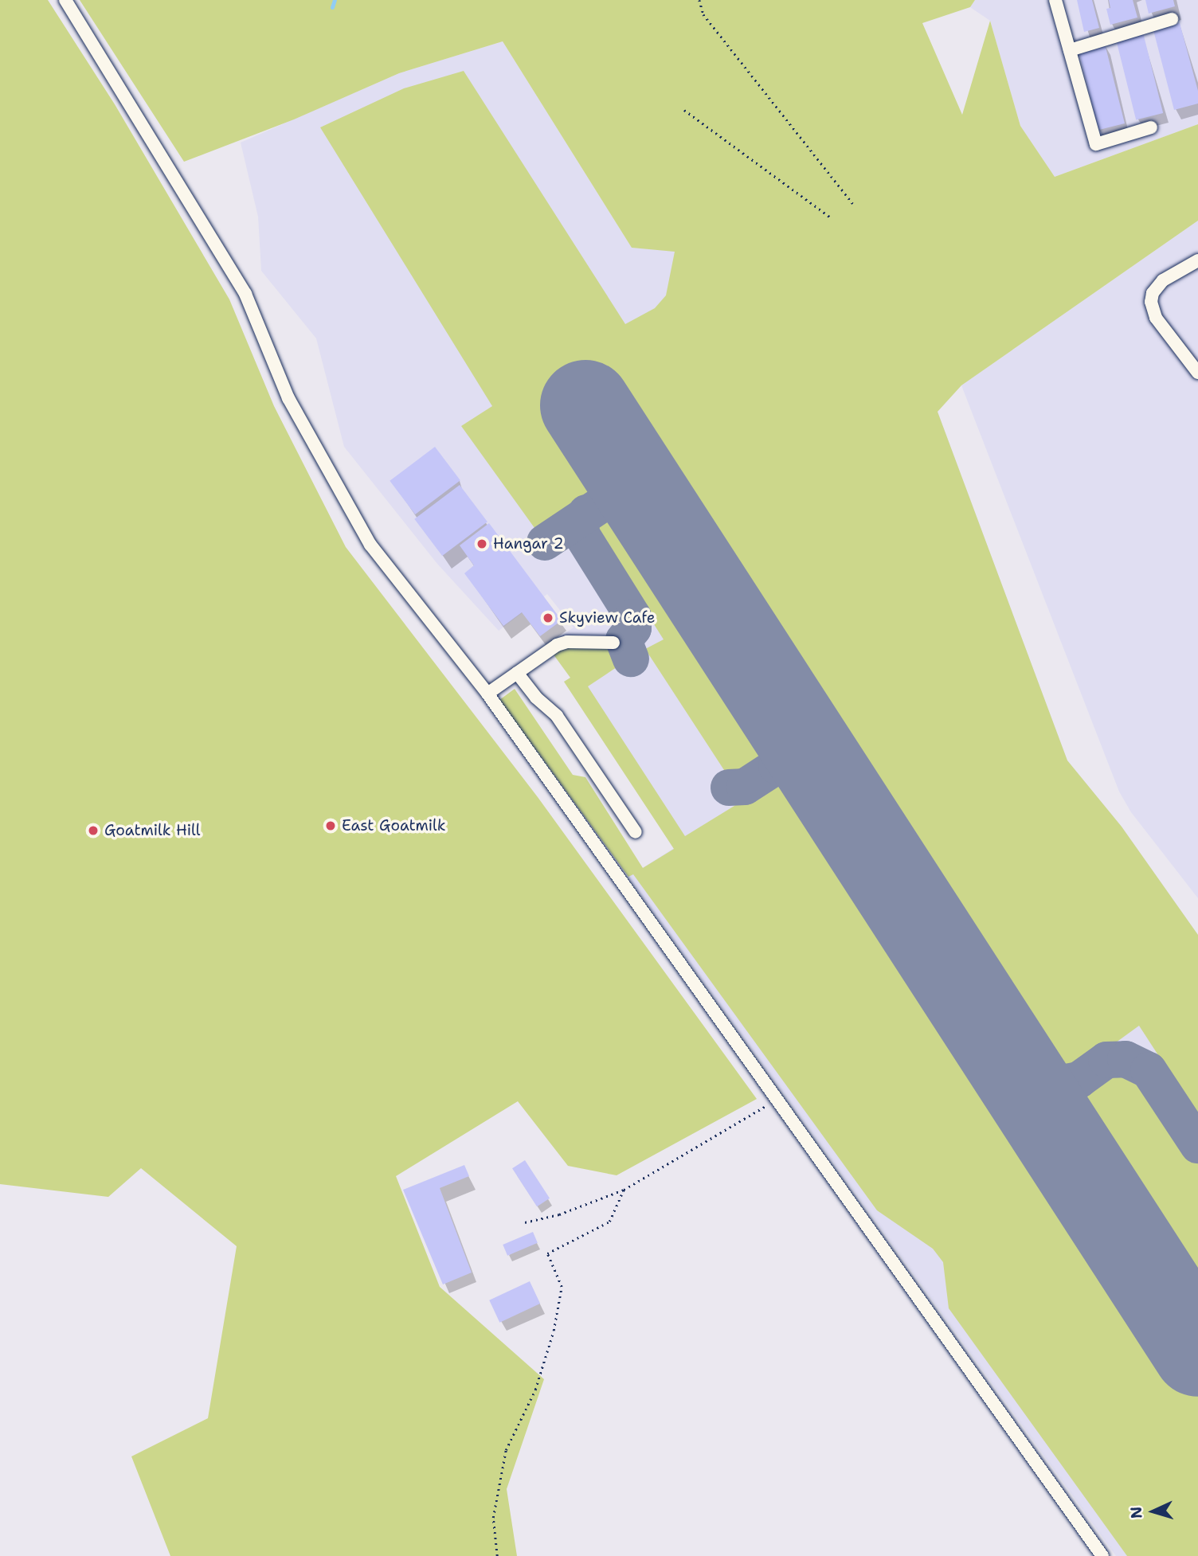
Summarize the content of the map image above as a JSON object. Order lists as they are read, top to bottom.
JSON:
{
  "places": [
    "Hangar 2",
    "Skyview Cafe",
    "East Goatmilk",
    "Goatmilk Hill"
  ],
  "north": "left"
}
